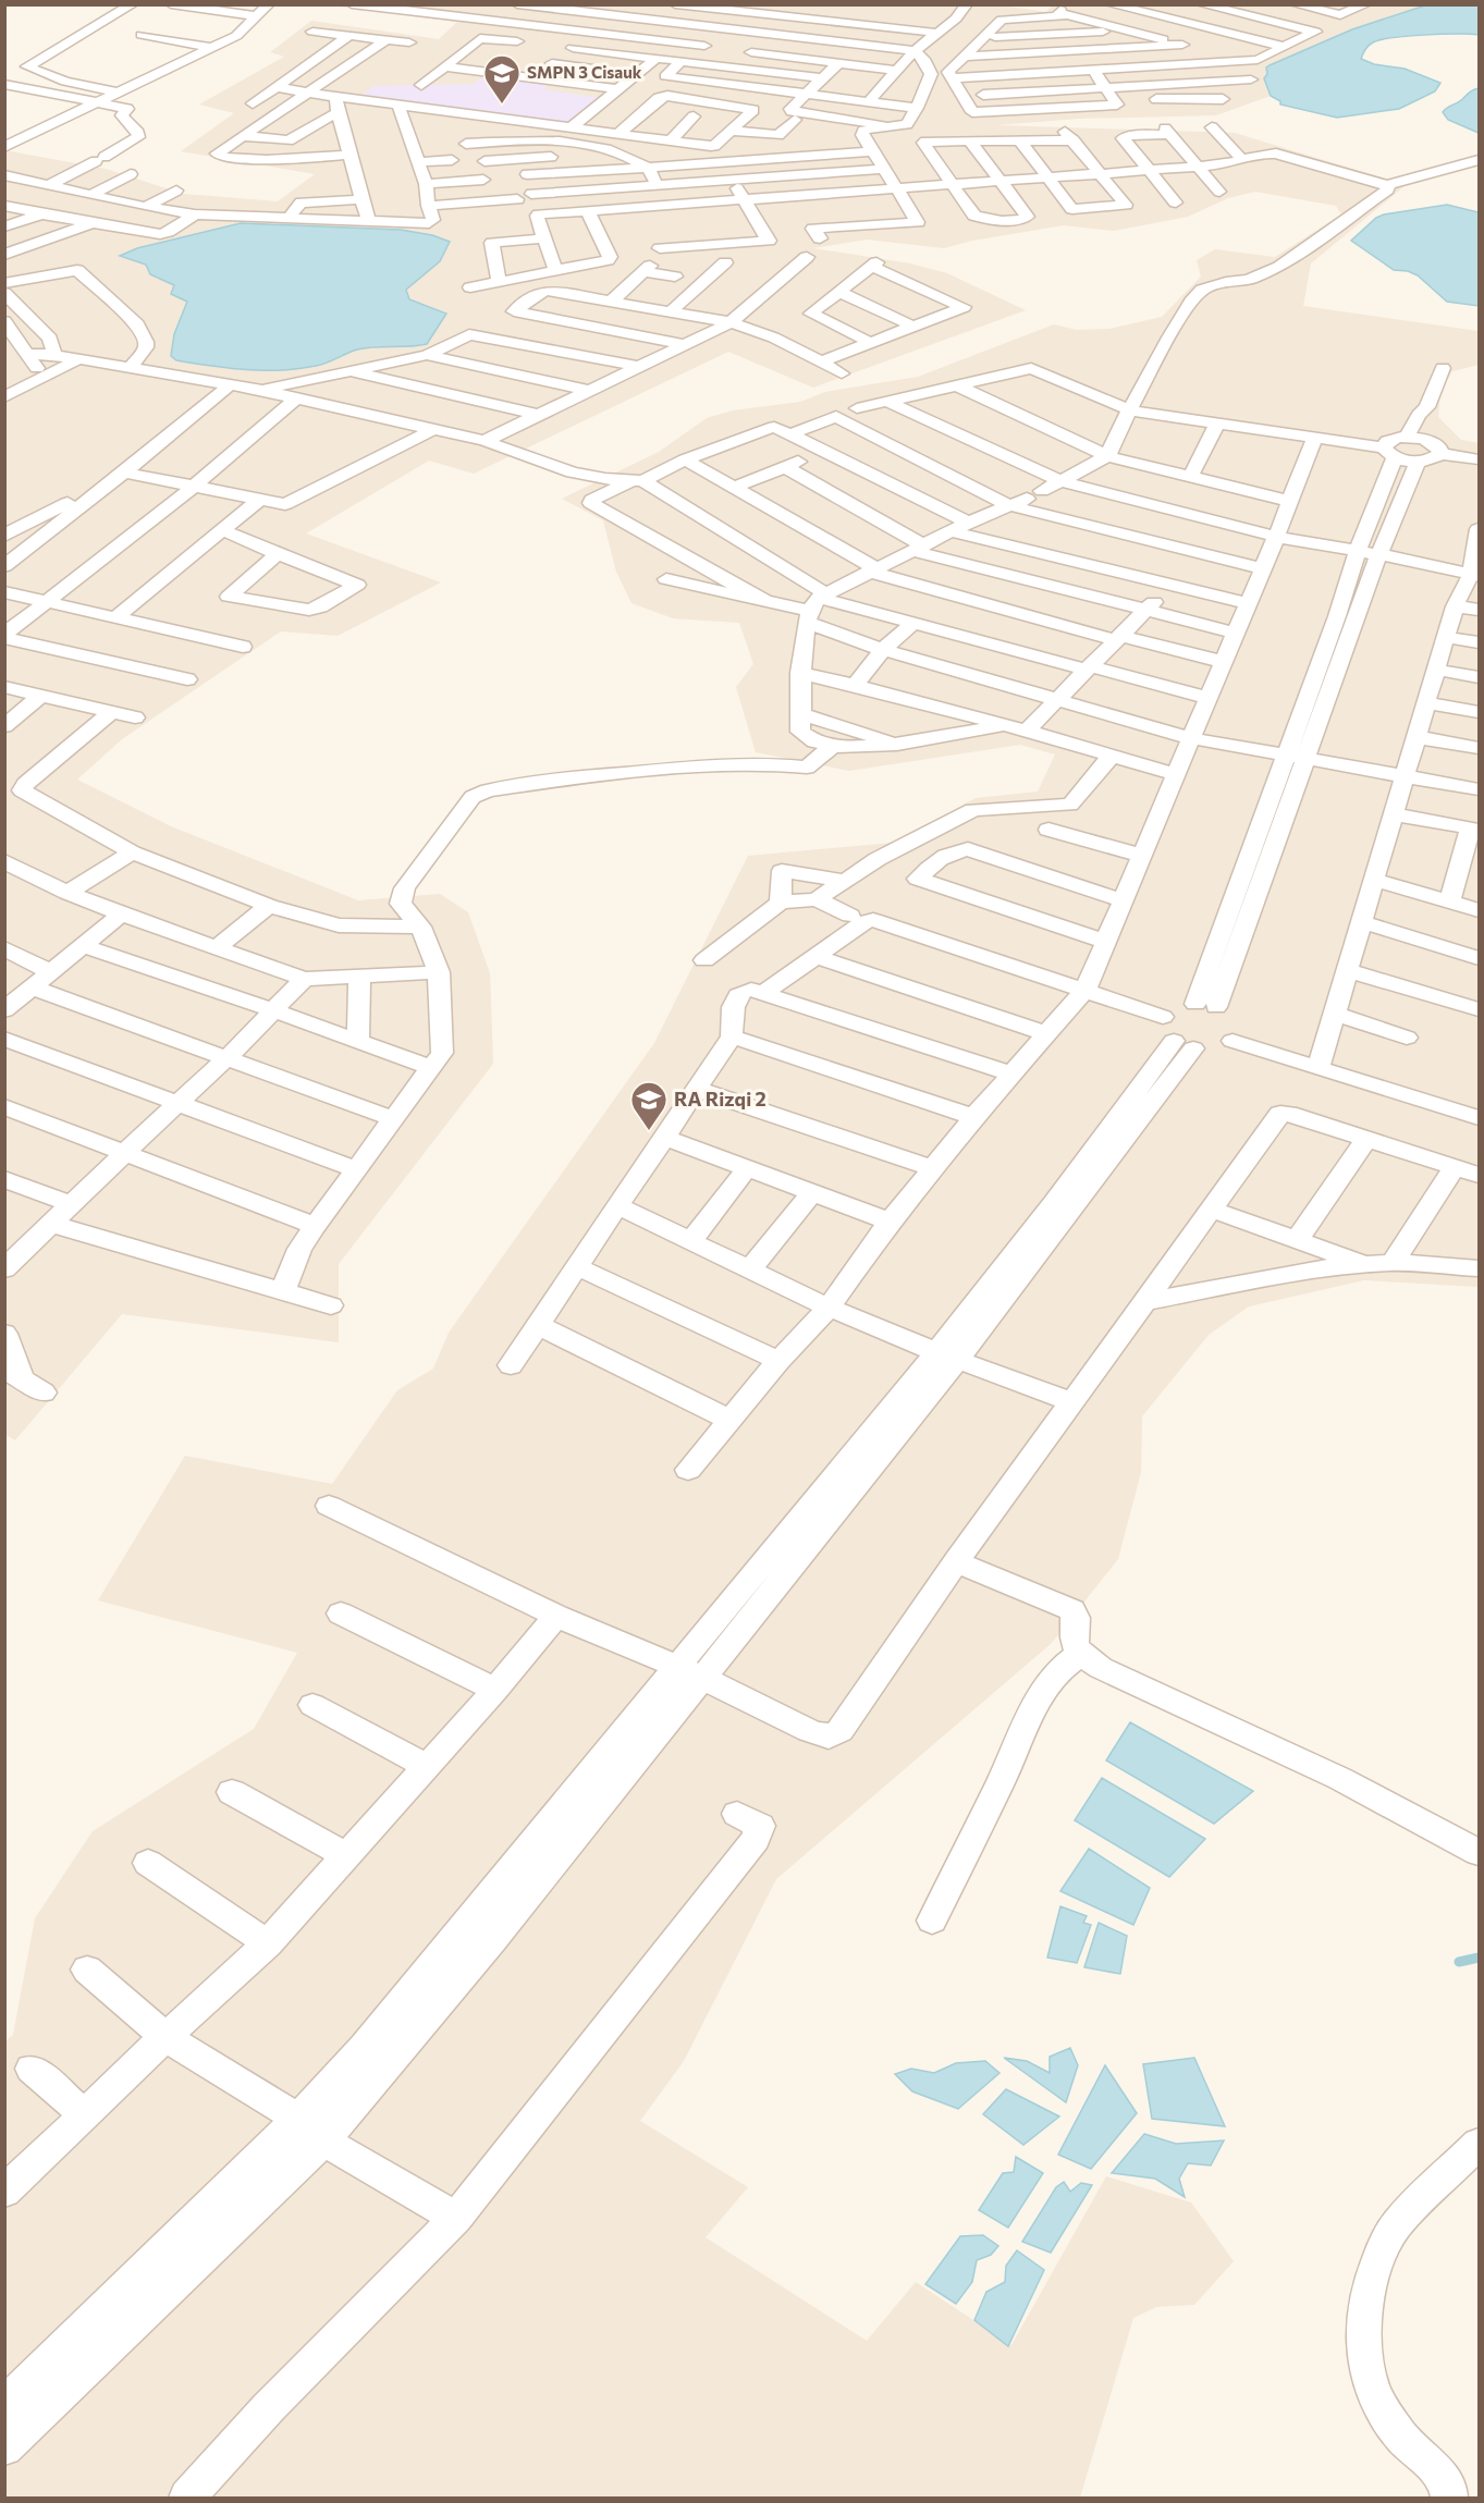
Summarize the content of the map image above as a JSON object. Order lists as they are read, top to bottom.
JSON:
{
  "places": {
    "school or university": ["SMPN 3 Cisauk", "RA Rizqi 2"]
  }
}
